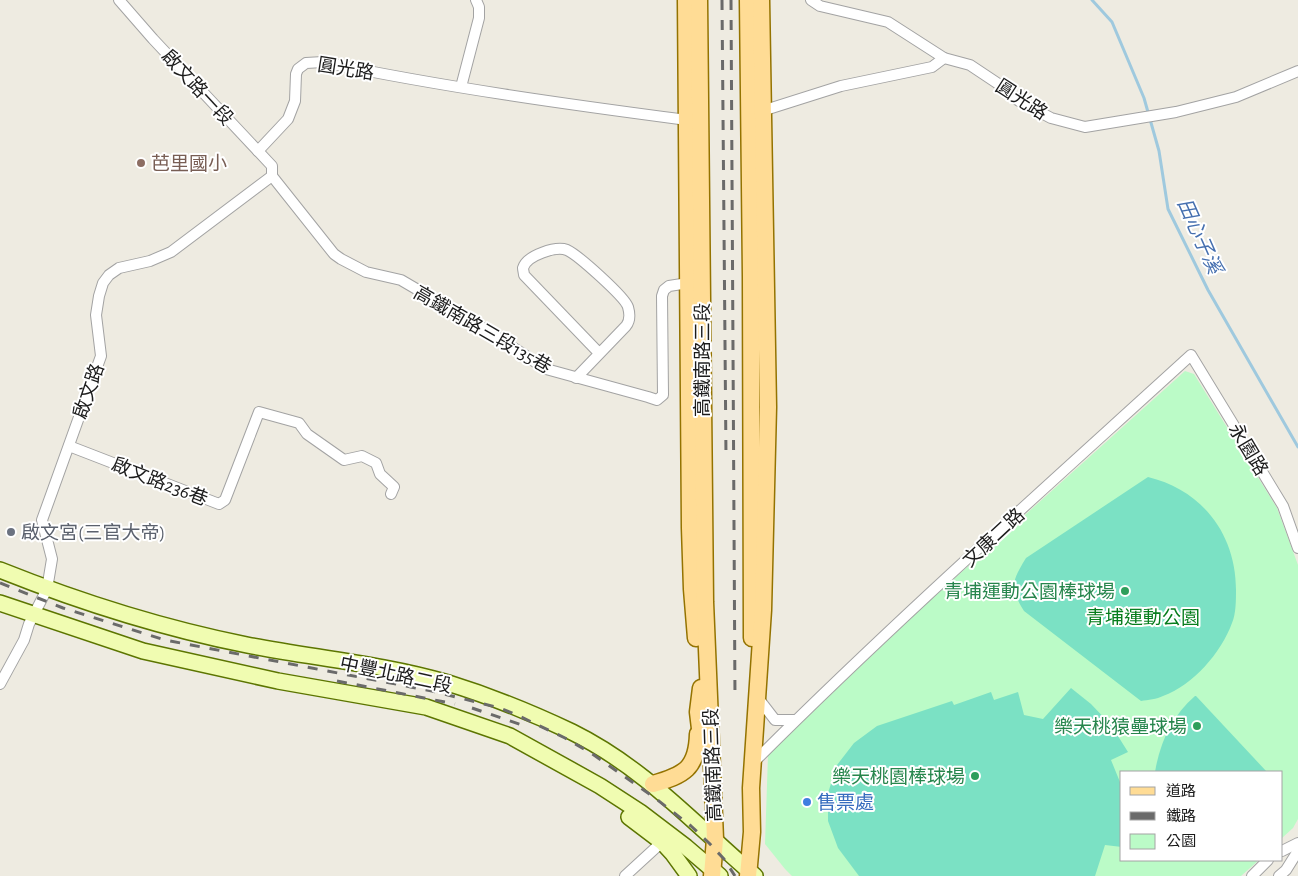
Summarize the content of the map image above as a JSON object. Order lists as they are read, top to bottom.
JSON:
{
  "streets": {
    "main road": ["高鐵南路三段", "中豐北路二段"],
    "street": [
      "圓光路",
      "啟文路一段",
      "高鐵南路三段135巷",
      "啟文路",
      "永園路",
      "啟文路236巷",
      "文康二路"
    ]
  },
  "crossings": [
    ["圓光路", "啟文路一段"],
    ["圓光路", "高鐵南路三段"],
    ["啟文路一段", "高鐵南路三段135巷"],
    ["啟文路一段", "啟文路"],
    ["高鐵南路三段135巷", "高鐵南路三段"],
    ["高鐵南路三段135巷", "啟文路"],
    ["高鐵南路三段", "文康二路"],
    ["高鐵南路三段", "中豐北路二段"],
    ["啟文路", "啟文路236巷"],
    ["啟文路", "中豐北路二段"],
    ["永園路", "文康二路"]
  ],
  "water": ["田心子溪"],
  "parks": ["青埔運動公園"],
  "places": [
    "芭里國小",
    "啟文宮(三官大帝)",
    "青埔運動公園棒球場",
    "樂天桃猿壘球場",
    "樂天桃園棒球場",
    "售票處"
  ],
  "legend": ["道路", "鐵路", "公園"]
}
